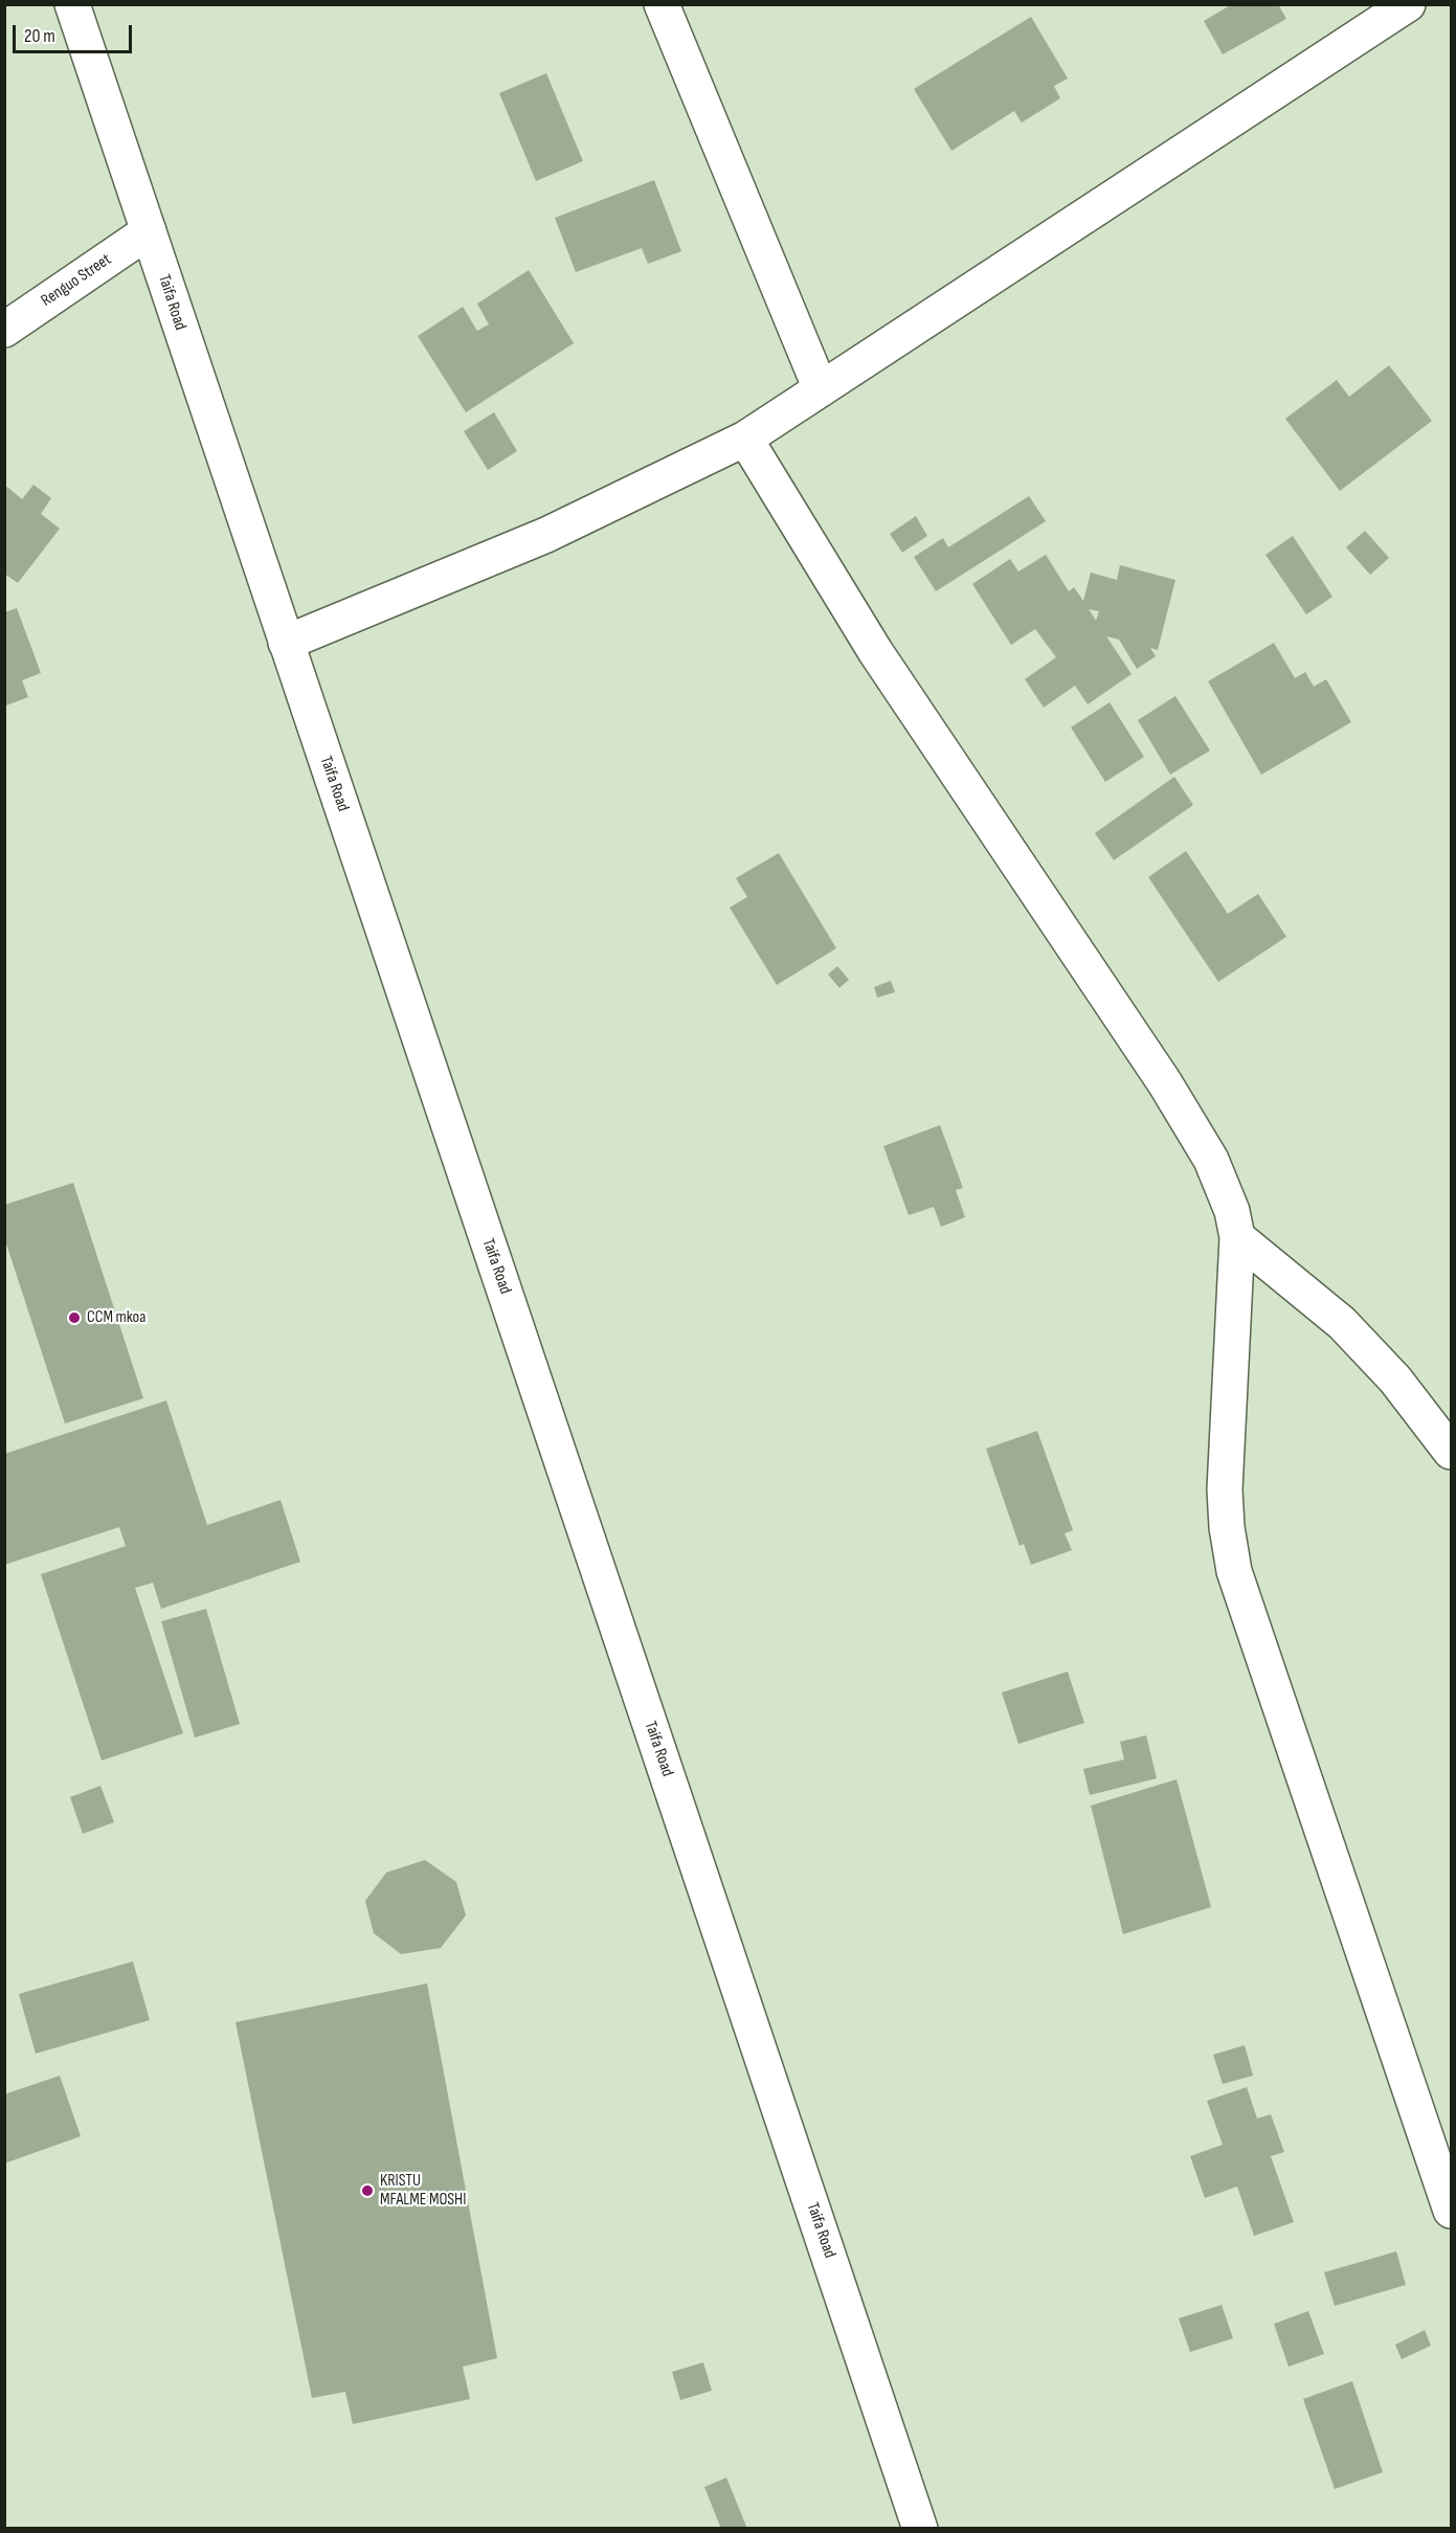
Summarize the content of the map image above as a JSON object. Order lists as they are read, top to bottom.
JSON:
{
  "streets": {
    "main road": ["Renguo Street", "Taifa Road"]
  },
  "crossings": [
    ["Renguo Street", "Taifa Road"]
  ],
  "places": ["CCM mkoa", "KRISTU MFALME MOSHI"],
  "scale_bar": "20 m"
}
